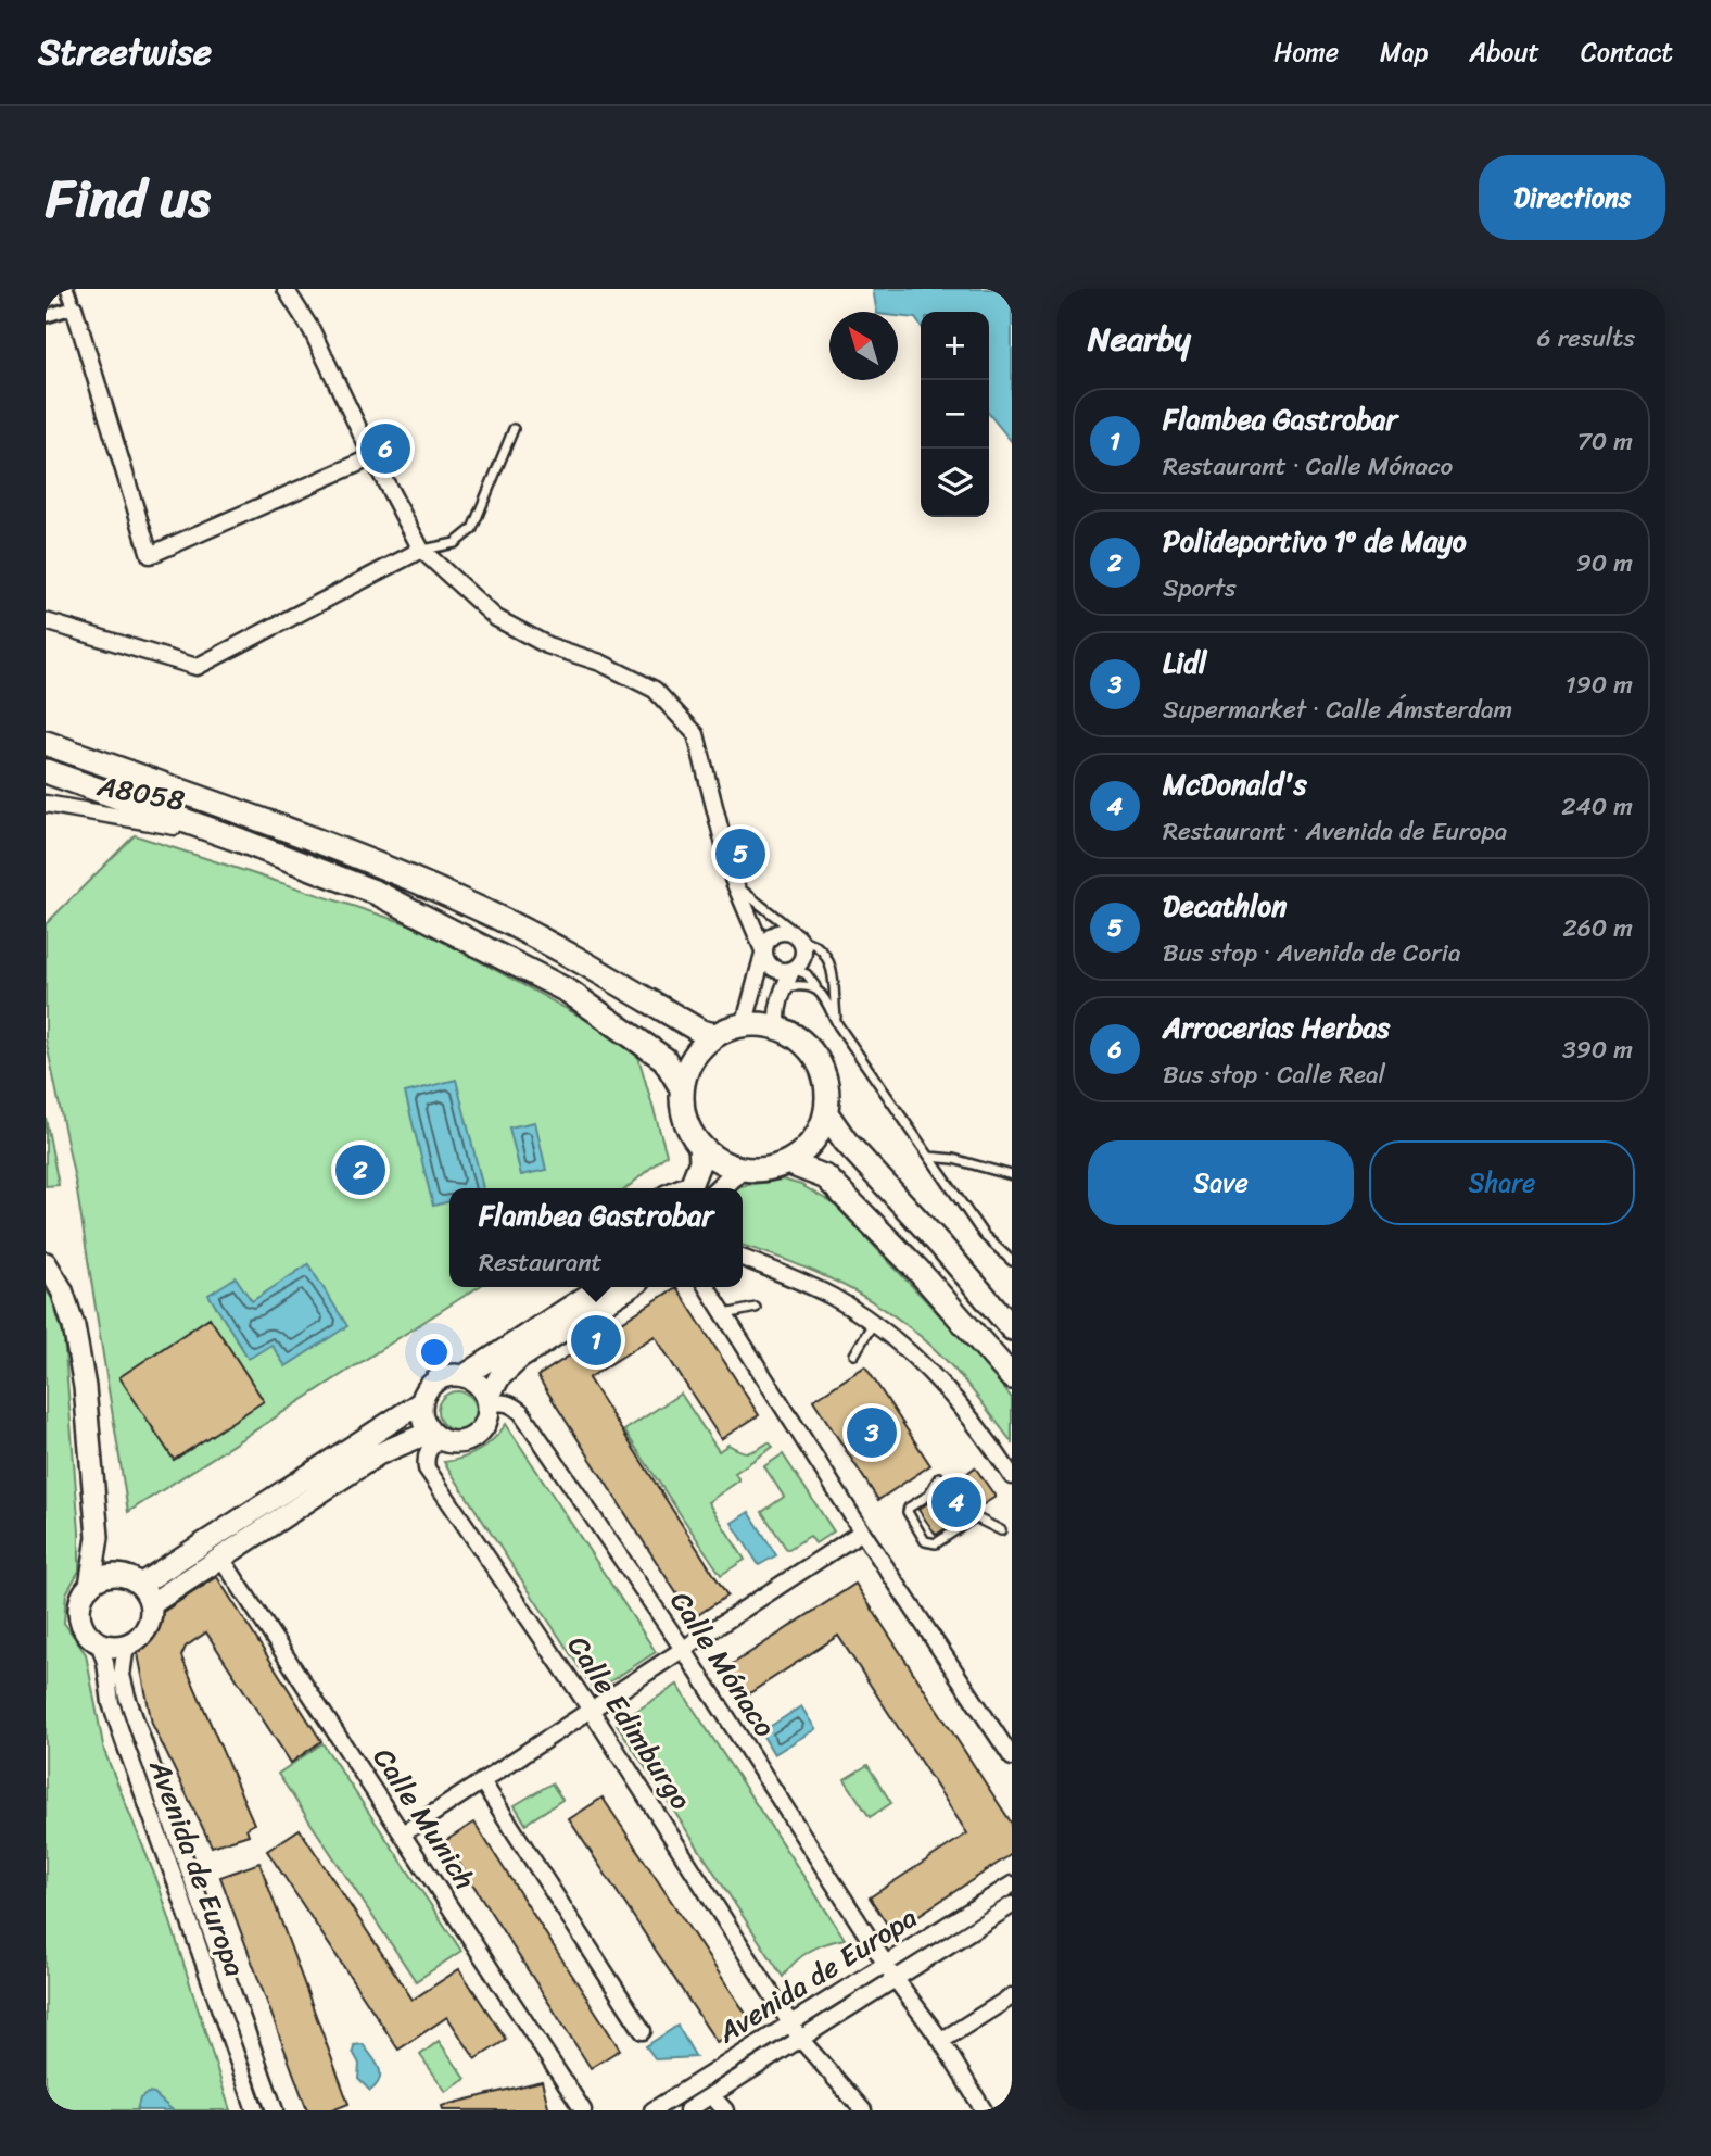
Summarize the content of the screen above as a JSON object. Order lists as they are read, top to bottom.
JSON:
{
  "streets": {
    "street": [
      "A8058",
      "Calle Mónaco",
      "Calle Edimburgo",
      "Calle Munich",
      "Avenida de Europa"
    ]
  },
  "crossings": [
    ["Calle Mónaco", "Calle Edimburgo"],
    ["Calle Mónaco", "Avenida de Europa"],
    ["Calle Edimburgo", "Avenida de Europa"]
  ],
  "north": "top left",
  "page": {
    "header": "Streetwise",
    "nav": [
      "Home",
      "Map",
      "About",
      "Contact"
    ],
    "title": "Find us",
    "buttons": [
      "Directions",
      ["Save", "Share"]
    ],
    "heading": ["Nearby", "6 results"],
    "map_buttons": ["+", "−"],
    "list": [
      {
        "mark": "1",
        "name": "Flambea Gastrobar",
        "note": "Restaurant · Calle Mónaco",
        "value": "70 m"
      },
      {
        "mark": "2",
        "name": "Polideportivo 1º de Mayo",
        "note": "Sports",
        "value": "90 m"
      },
      {
        "mark": "3",
        "name": "Lidl",
        "note": "Supermarket · Calle Ámsterdam",
        "value": "190 m"
      },
      {
        "mark": "4",
        "name": "McDonald's",
        "note": "Restaurant · Avenida de Europa",
        "value": "240 m"
      },
      {
        "mark": "5",
        "name": "Decathlon",
        "note": "Bus stop · Avenida de Coria",
        "value": "260 m"
      },
      {
        "mark": "6",
        "name": "Arrocerias Herbas",
        "note": "Bus stop · Calle Real",
        "value": "390 m"
      }
    ],
    "pins": [
      "6",
      "5",
      "2",
      "1",
      "3",
      "4"
    ],
    "popup": ["Flambea Gastrobar", "Restaurant"]
  }
}
